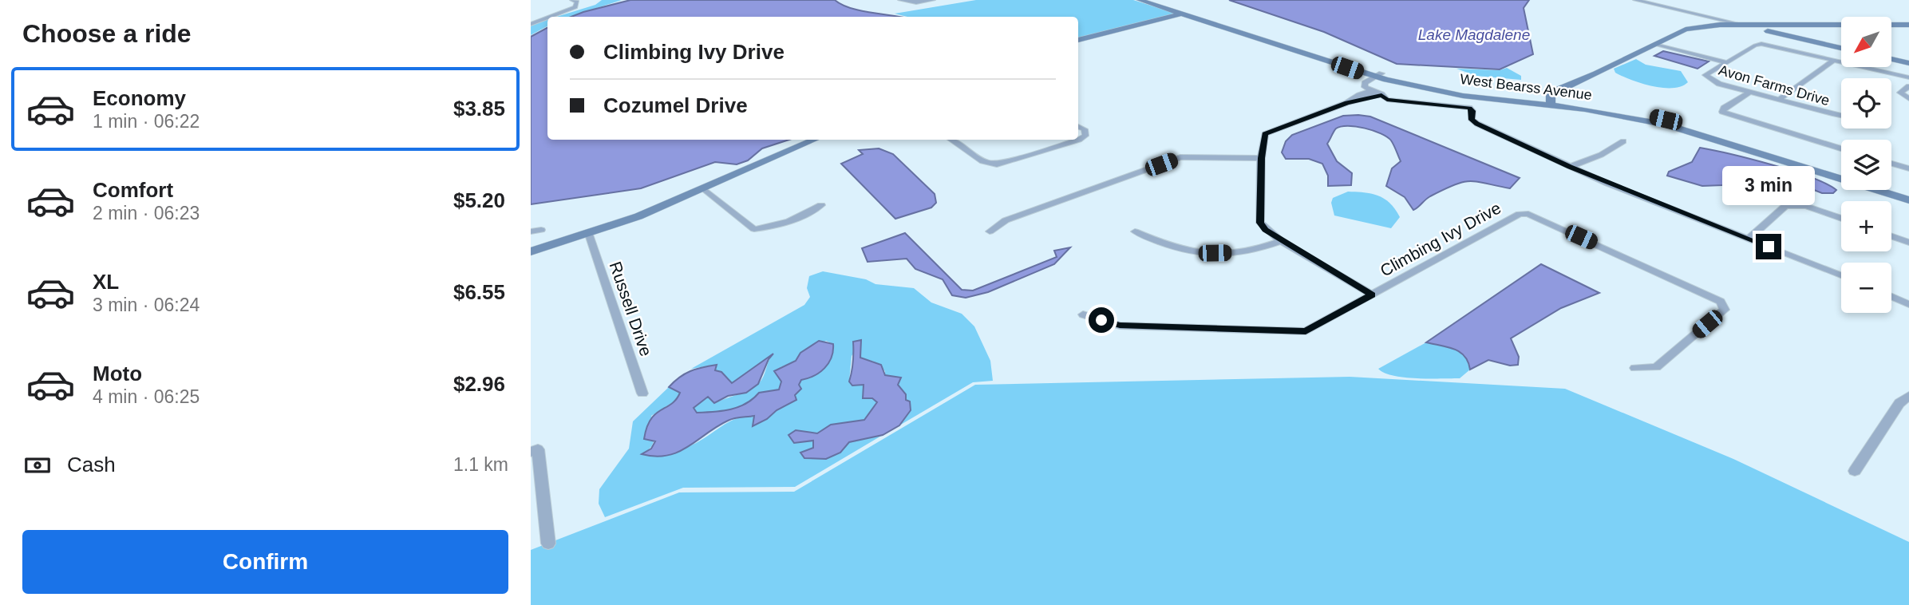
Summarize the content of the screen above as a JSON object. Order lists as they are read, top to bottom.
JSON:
{
  "streets": {
    "main road": ["West Bearss Avenue"],
    "street": ["Avon Farms Drive", "Climbing Ivy Drive", "Russell Drive"]
  },
  "water": ["Lake Magdalene"],
  "north": "bottom left",
  "page": {
    "heading": "Choose a ride",
    "map_buttons": ["+", "−"],
    "banner": ["Climbing Ivy Drive", "Cozumel Drive"],
    "list": [
      {
        "name": "Economy",
        "note": "1 min · 06:22",
        "value": "$3.85"
      },
      {
        "name": "Comfort",
        "note": "2 min · 06:23",
        "value": "$5.20"
      },
      {
        "name": "XL",
        "note": "3 min · 06:24",
        "value": "$6.55"
      },
      {
        "name": "Moto",
        "note": "4 min · 06:25",
        "value": "$2.96"
      }
    ],
    "bubble": "3 min",
    "pay": ["Cash", "1.1 km"],
    "buttons": "Confirm"
  }
}
